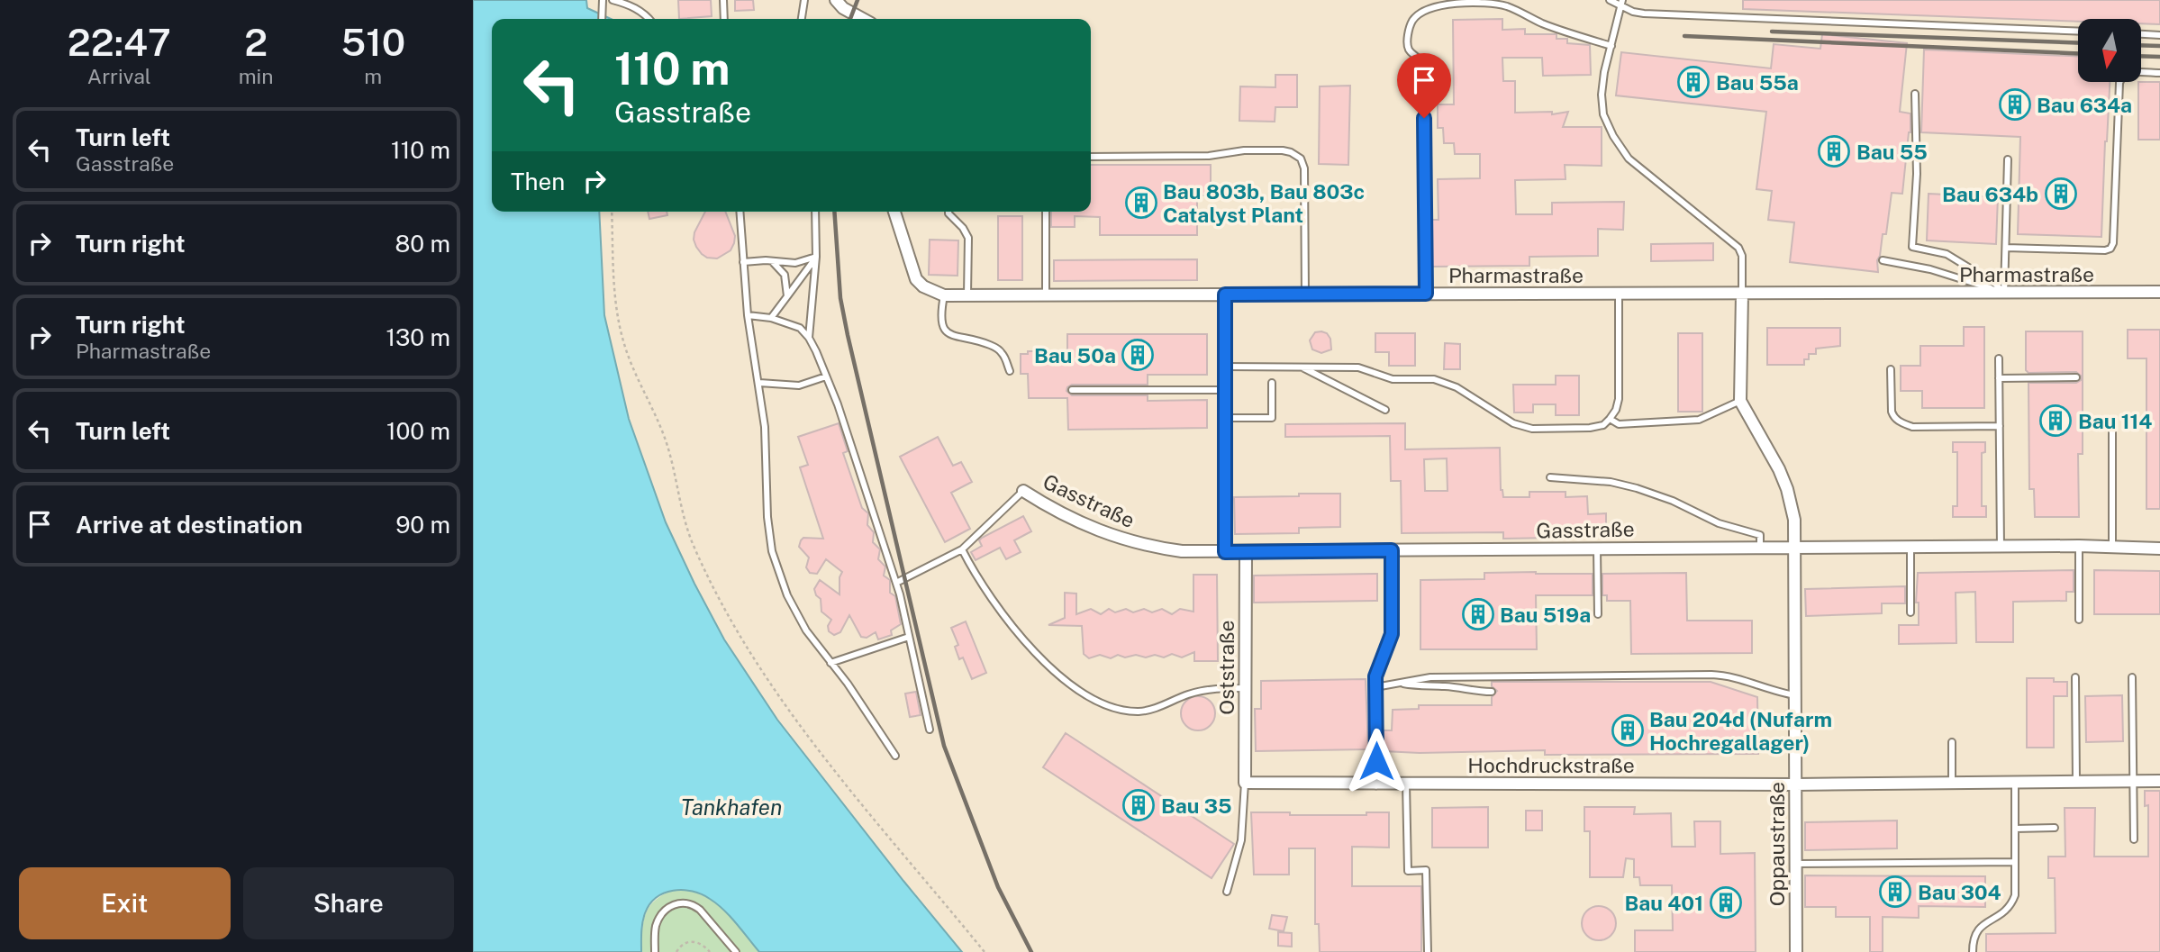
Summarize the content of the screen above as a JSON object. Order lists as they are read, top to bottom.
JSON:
{
  "streets": {
    "street": [
      "Pharmastraße",
      "Gasstraße",
      "Oststraße",
      "Hochdruckstraße",
      "Oppaustraße"
    ]
  },
  "crossings": [
    ["Gasstraße", "Oststraße"],
    ["Gasstraße", "Oppaustraße"],
    ["Oststraße", "Hochdruckstraße"],
    ["Hochdruckstraße", "Oppaustraße"]
  ],
  "water": ["Tankhafen"],
  "places": {
    "building": [
      "Bau 55a",
      "Bau 634a",
      "Bau 55",
      "Bau 634b",
      "Bau 803b, Bau 803c Catalyst Plant",
      "Bau 50a",
      "Bau 114",
      "Bau 519a",
      "Bau 204d (Nufarm Hochregallager)",
      "Bau 35",
      "Bau 304",
      "Bau 401"
    ]
  },
  "north": "bottom",
  "page": {
    "eta": [
      "22:47",
      "Arrival",
      "2",
      "min",
      "510",
      "m"
    ],
    "turn": ["110 m", "Gasstraße"],
    "list": [
      {
        "name": "Turn left",
        "note": "Gasstraße",
        "value": "110 m"
      },
      {
        "name": "Turn right",
        "value": "80 m"
      },
      {
        "name": "Turn right",
        "note": "Pharmastraße",
        "value": "130 m"
      },
      {
        "name": "Turn left",
        "value": "100 m"
      },
      {
        "name": "Arrive at destination",
        "value": "90 m"
      }
    ],
    "then": "Then",
    "buttons": ["Exit", "Share"]
  }
}
